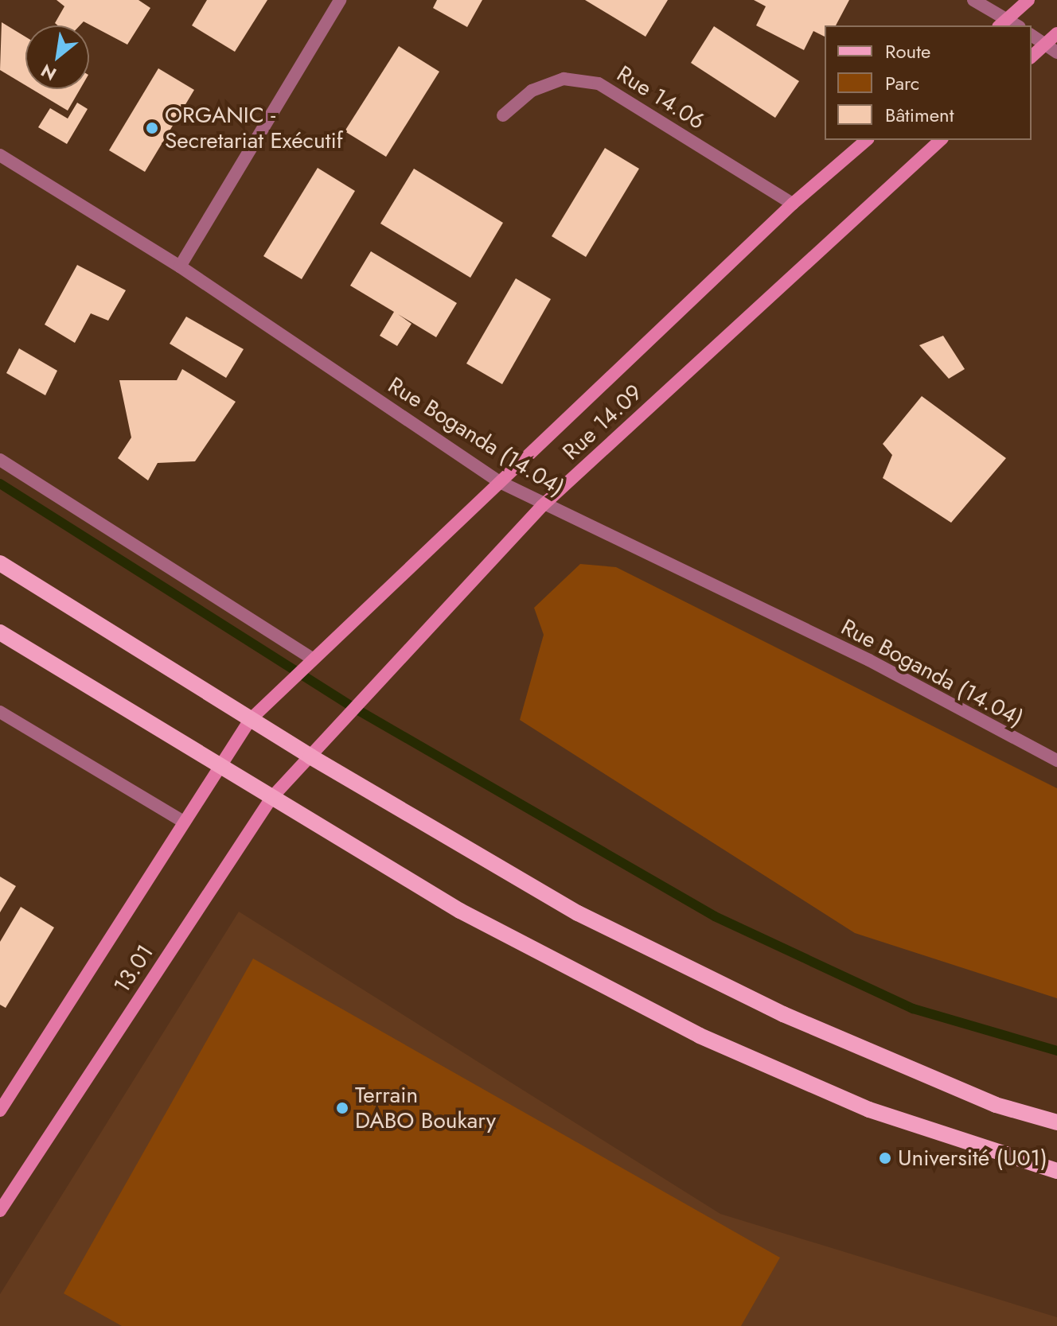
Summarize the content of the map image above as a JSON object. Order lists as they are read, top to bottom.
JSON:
{
  "streets": {
    "street": [
      "Rue 14.06",
      "Rue 14.09",
      "Rue Boganda (14.04)",
      "13.01"
    ]
  },
  "crossings": [
    ["Rue 14.06", "Rue 14.09"],
    ["Rue 14.09", "Rue Boganda (14.04)"],
    ["Rue 14.09", "13.01"]
  ],
  "places": ["ORGANIC - Secretariat Exécutif", "Terrain DABO Boukary", "Université (U01)"],
  "legend": ["Route", "Parc", "Bâtiment"],
  "north": "bottom left"
}
